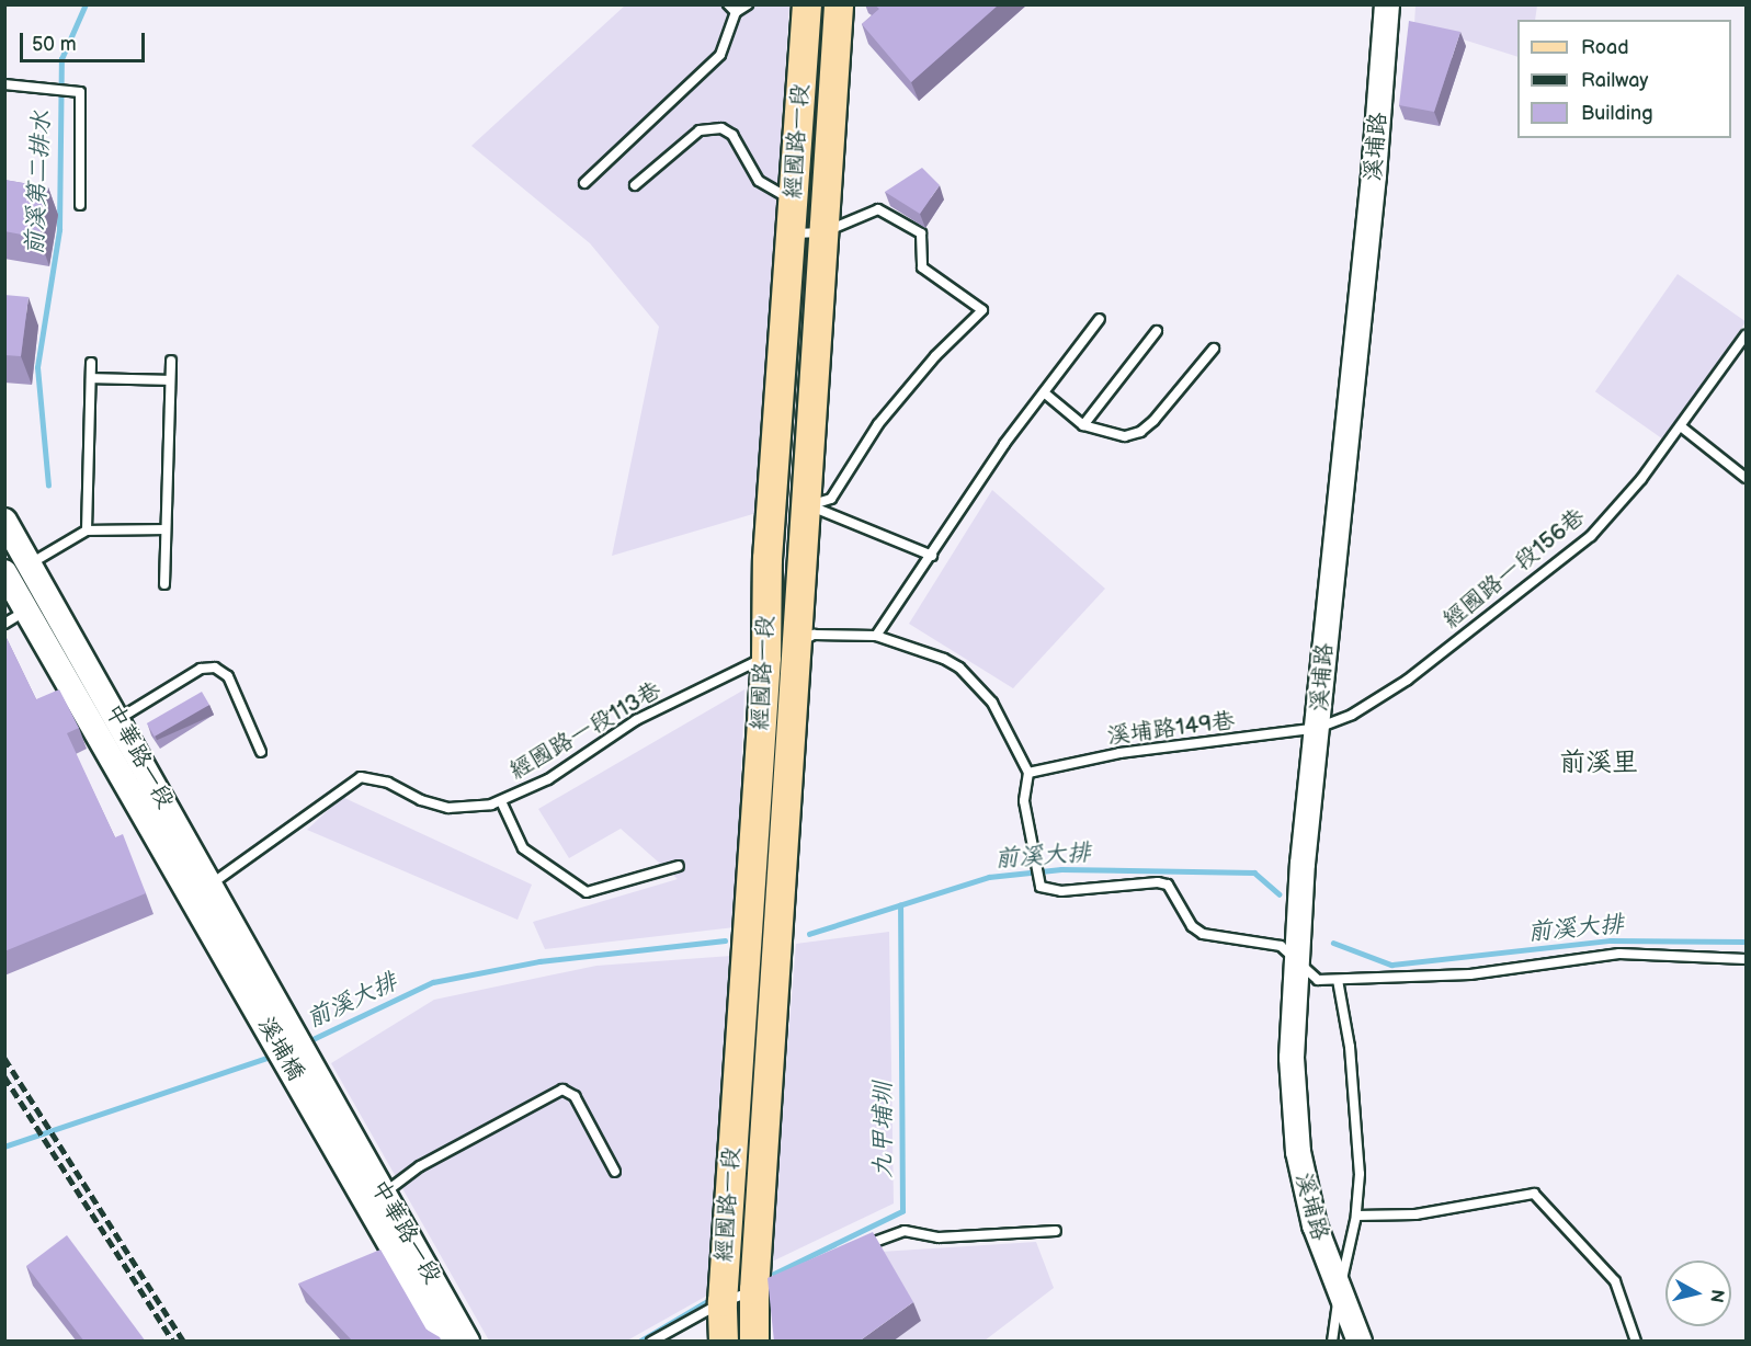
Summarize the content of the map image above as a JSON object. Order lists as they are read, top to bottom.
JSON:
{
  "streets": {
    "main road": ["經國路一段"],
    "street": ["溪埔路", "中華路一段", "溪埔橋"],
    "lane": ["經國路一段156巷", "溪埔路149巷", "經國路一段113巷"]
  },
  "crossings": [
    ["經國路一段", "經國路一段113巷"],
    ["溪埔路", "經國路一段156巷"],
    ["溪埔路", "溪埔路149巷"],
    ["經國路一段156巷", "溪埔路149巷"],
    ["經國路一段113巷", "中華路一段"],
    ["中華路一段", "溪埔橋"]
  ],
  "districts": ["前溪里"],
  "water": ["前溪第二排水", "前溪大排", "九甲埔圳"],
  "legend": ["Road", "Railway", "Building"],
  "scale_bar": "50 m",
  "north": "right"
}
